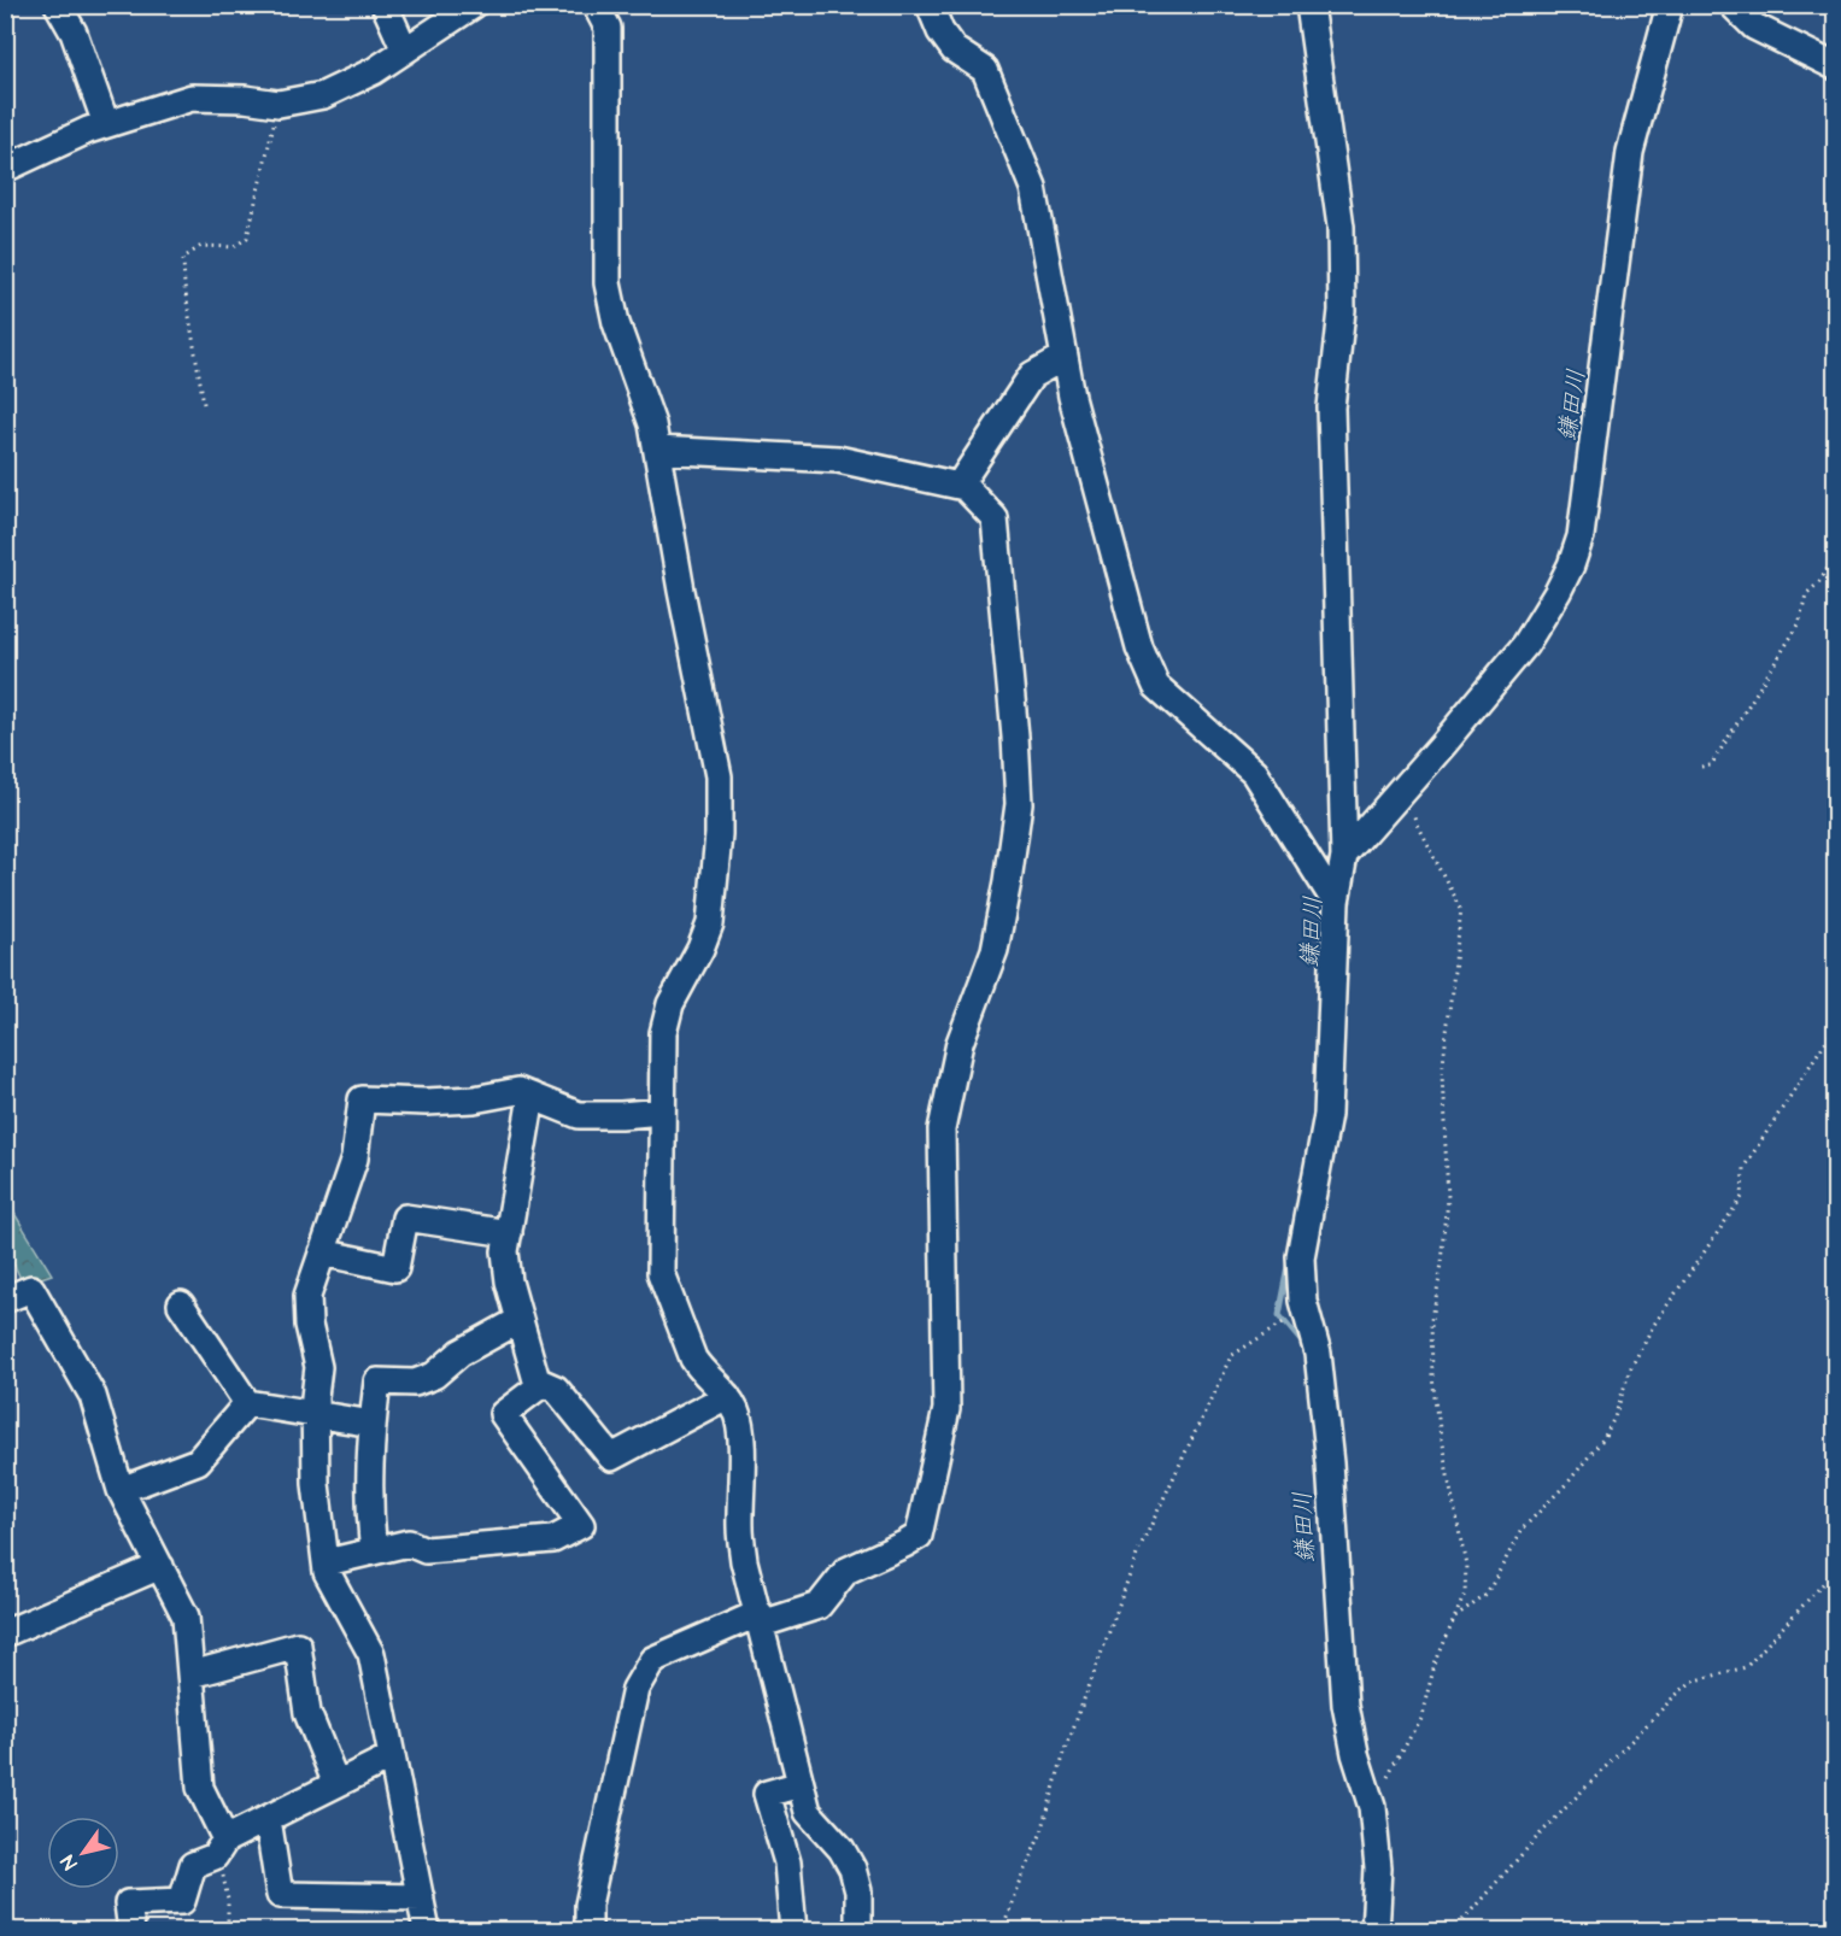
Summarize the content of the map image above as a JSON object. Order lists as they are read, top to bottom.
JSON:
{
  "water": ["鎌田川"],
  "north": "bottom left"
}
